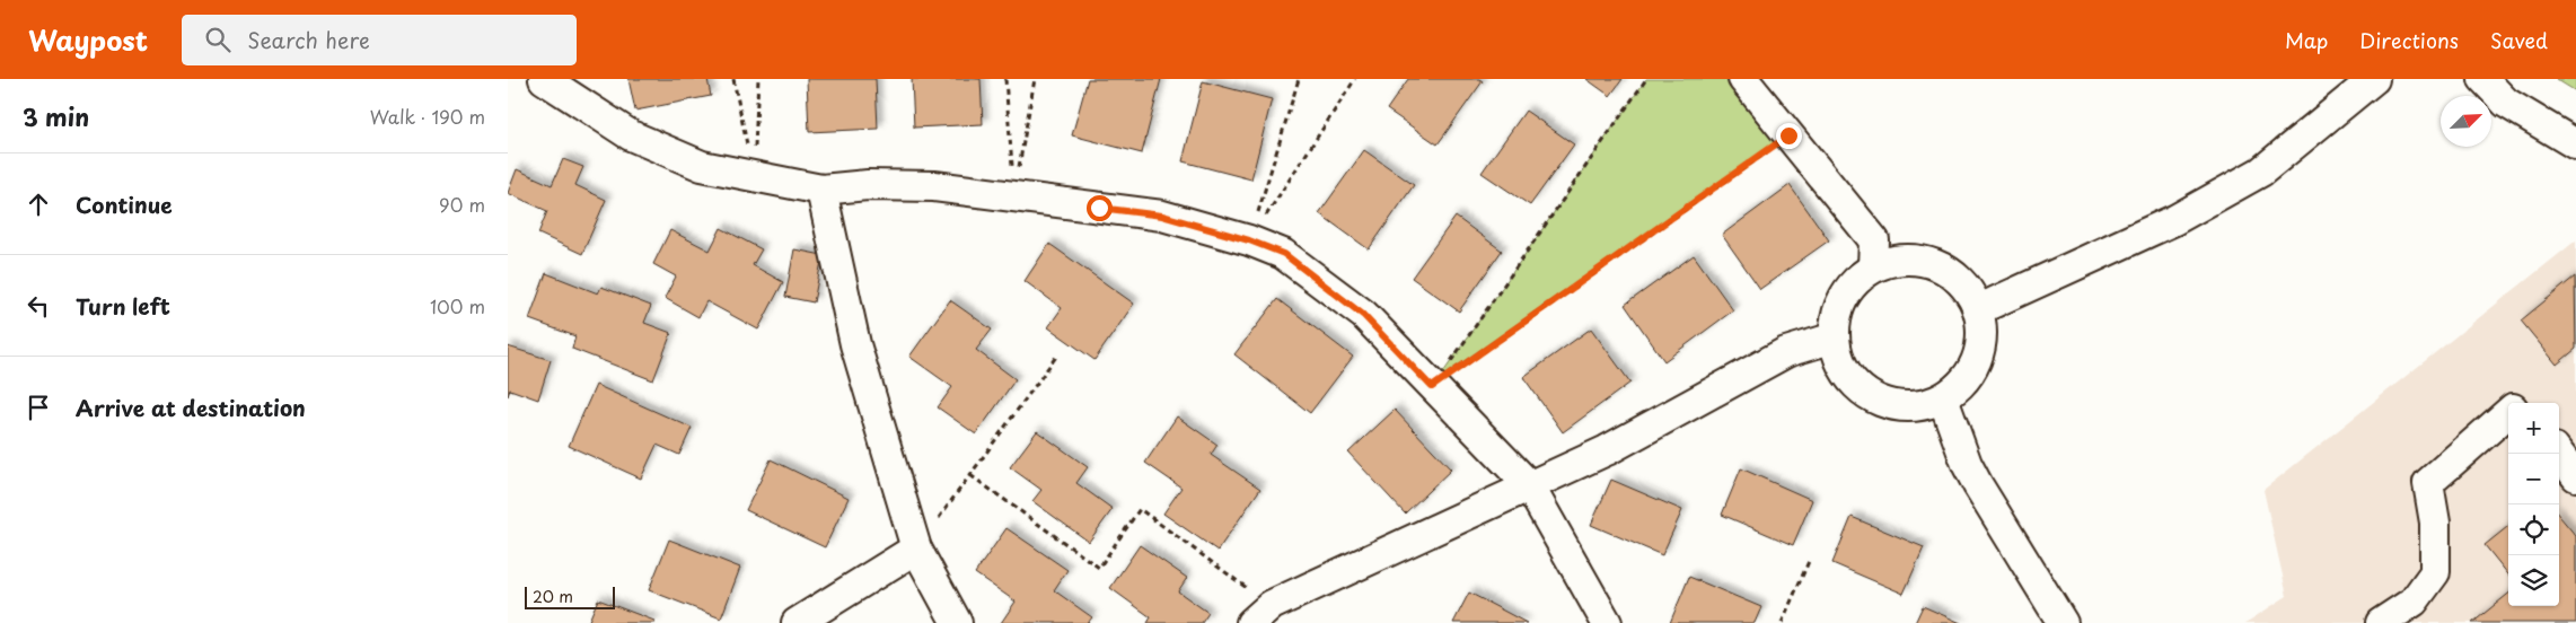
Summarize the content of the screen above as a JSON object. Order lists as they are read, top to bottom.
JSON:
{
  "scale_bar": "20 m",
  "north": "top right",
  "page": {
    "header": "Waypost",
    "search": "Search here",
    "nav": ["Map", "Directions", "Saved"],
    "heading": ["3 min", "Walk · 190 m"],
    "list": [
      ["Continue", "90 m"],
      ["Turn left", "100 m"],
      "Arrive at destination"
    ],
    "map_buttons": ["+", "−"],
    "scale": "20 m"
  }
}
